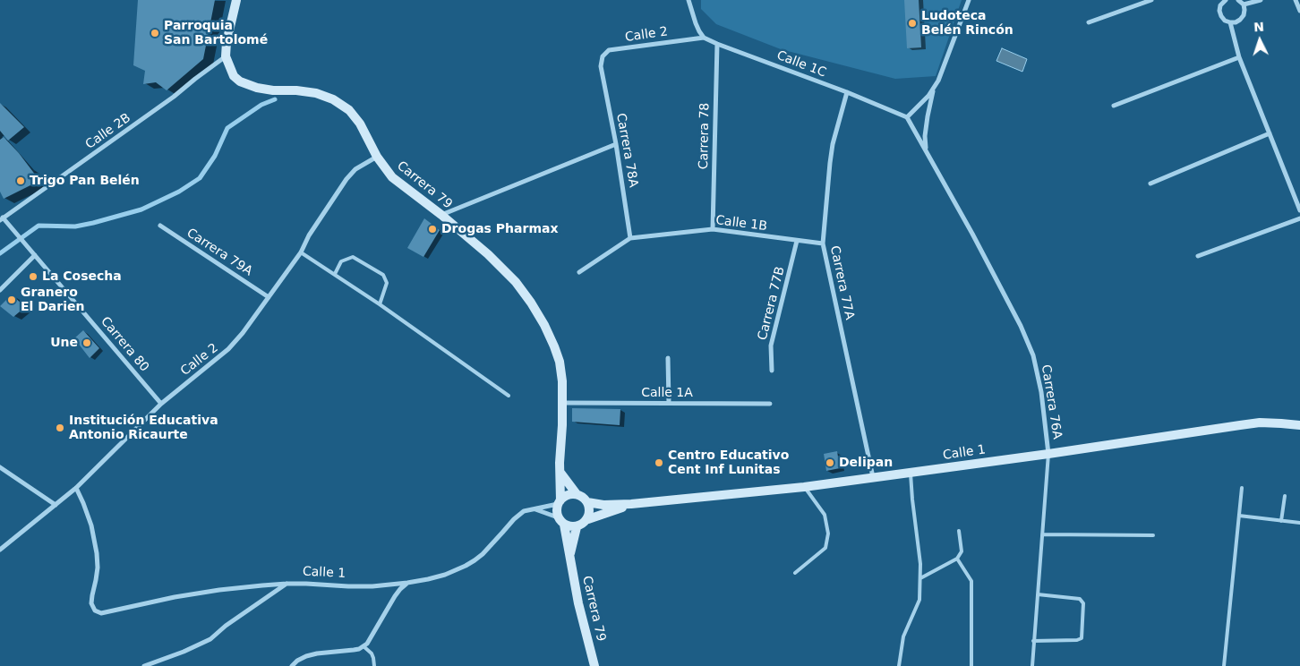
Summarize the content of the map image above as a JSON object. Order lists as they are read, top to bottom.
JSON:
{
  "streets": {
    "main road": ["Carrera 79", "Calle 1"],
    "street": [
      "Calle 2",
      "Calle 1C",
      "Calle 2B",
      "Carrera 78",
      "Carrera 78A",
      "Calle 1B",
      "Carrera 79A",
      "Carrera 77A",
      "Carrera 77B",
      "Carrera 80",
      "Calle 1A",
      "Carrera 76A"
    ]
  },
  "crossings": [
    ["Calle 2", "Calle 1C"],
    ["Calle 2", "Carrera 78A"],
    ["Calle 2", "Carrera 79"],
    ["Calle 2", "Carrera 79A"],
    ["Calle 2", "Carrera 80"],
    ["Calle 2", "Calle 1"],
    ["Calle 1C", "Carrera 78"],
    ["Calle 1C", "Carrera 77A"],
    ["Calle 1C", "Carrera 76A"],
    ["Calle 2B", "Carrera 79"],
    ["Calle 2B", "Carrera 80"],
    ["Carrera 78", "Calle 1B"],
    ["Carrera 78A", "Calle 1B"],
    ["Carrera 79", "Calle 1A"],
    ["Carrera 79", "Calle 1"],
    ["Calle 1B", "Carrera 77A"],
    ["Calle 1B", "Carrera 77B"],
    ["Carrera 77A", "Calle 1"],
    ["Carrera 76A", "Calle 1"]
  ],
  "places": [
    "Ludoteca Belén Rincón",
    "Parroquia San Bartolomé",
    "Trigo Pan Belén",
    "Drogas Pharmax",
    "La Cosecha",
    "Granero El Darien",
    "Une",
    "Institución Educativa Antonio Ricaurte",
    "Centro Educativo Cent Inf Lunitas",
    "Delipan"
  ],
  "north": "top"
}
